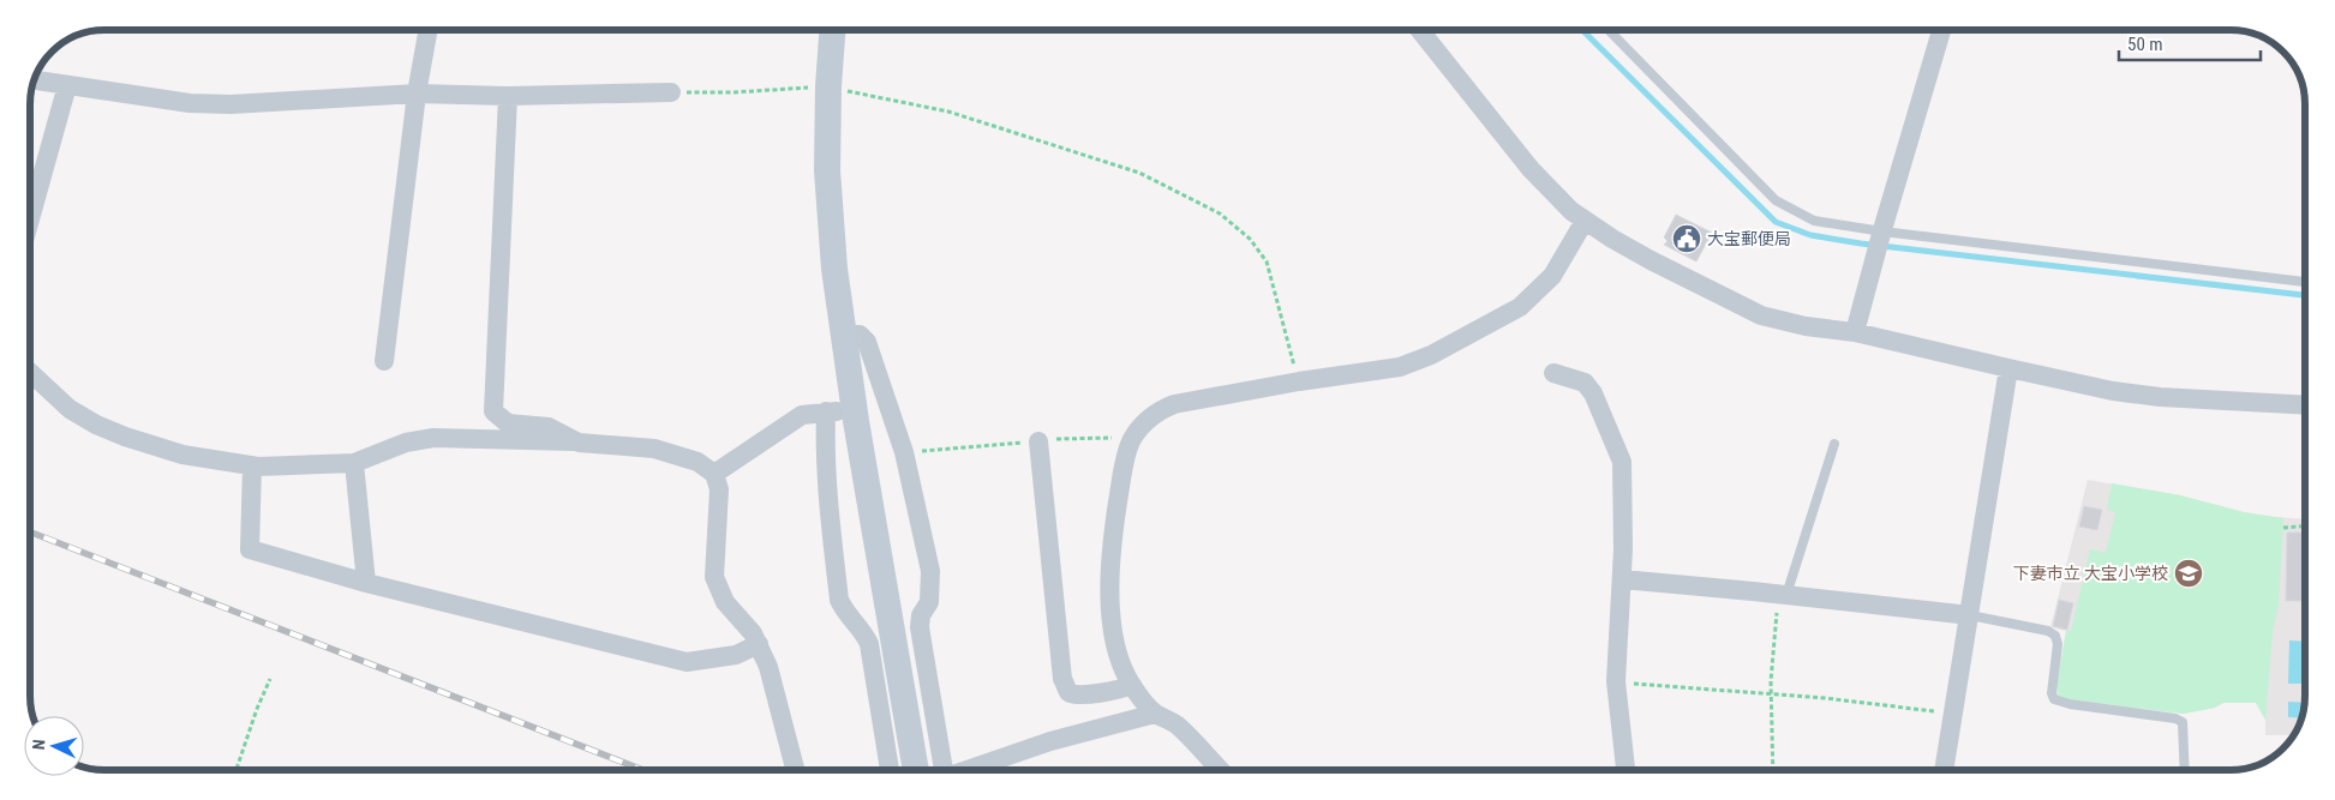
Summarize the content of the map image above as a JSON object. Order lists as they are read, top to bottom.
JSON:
{
  "places": {
    "public building": ["大宝郵便局"],
    "school or university": ["下妻市立 大宝小学校"]
  },
  "scale_bar": "50 m",
  "north": "left"
}
